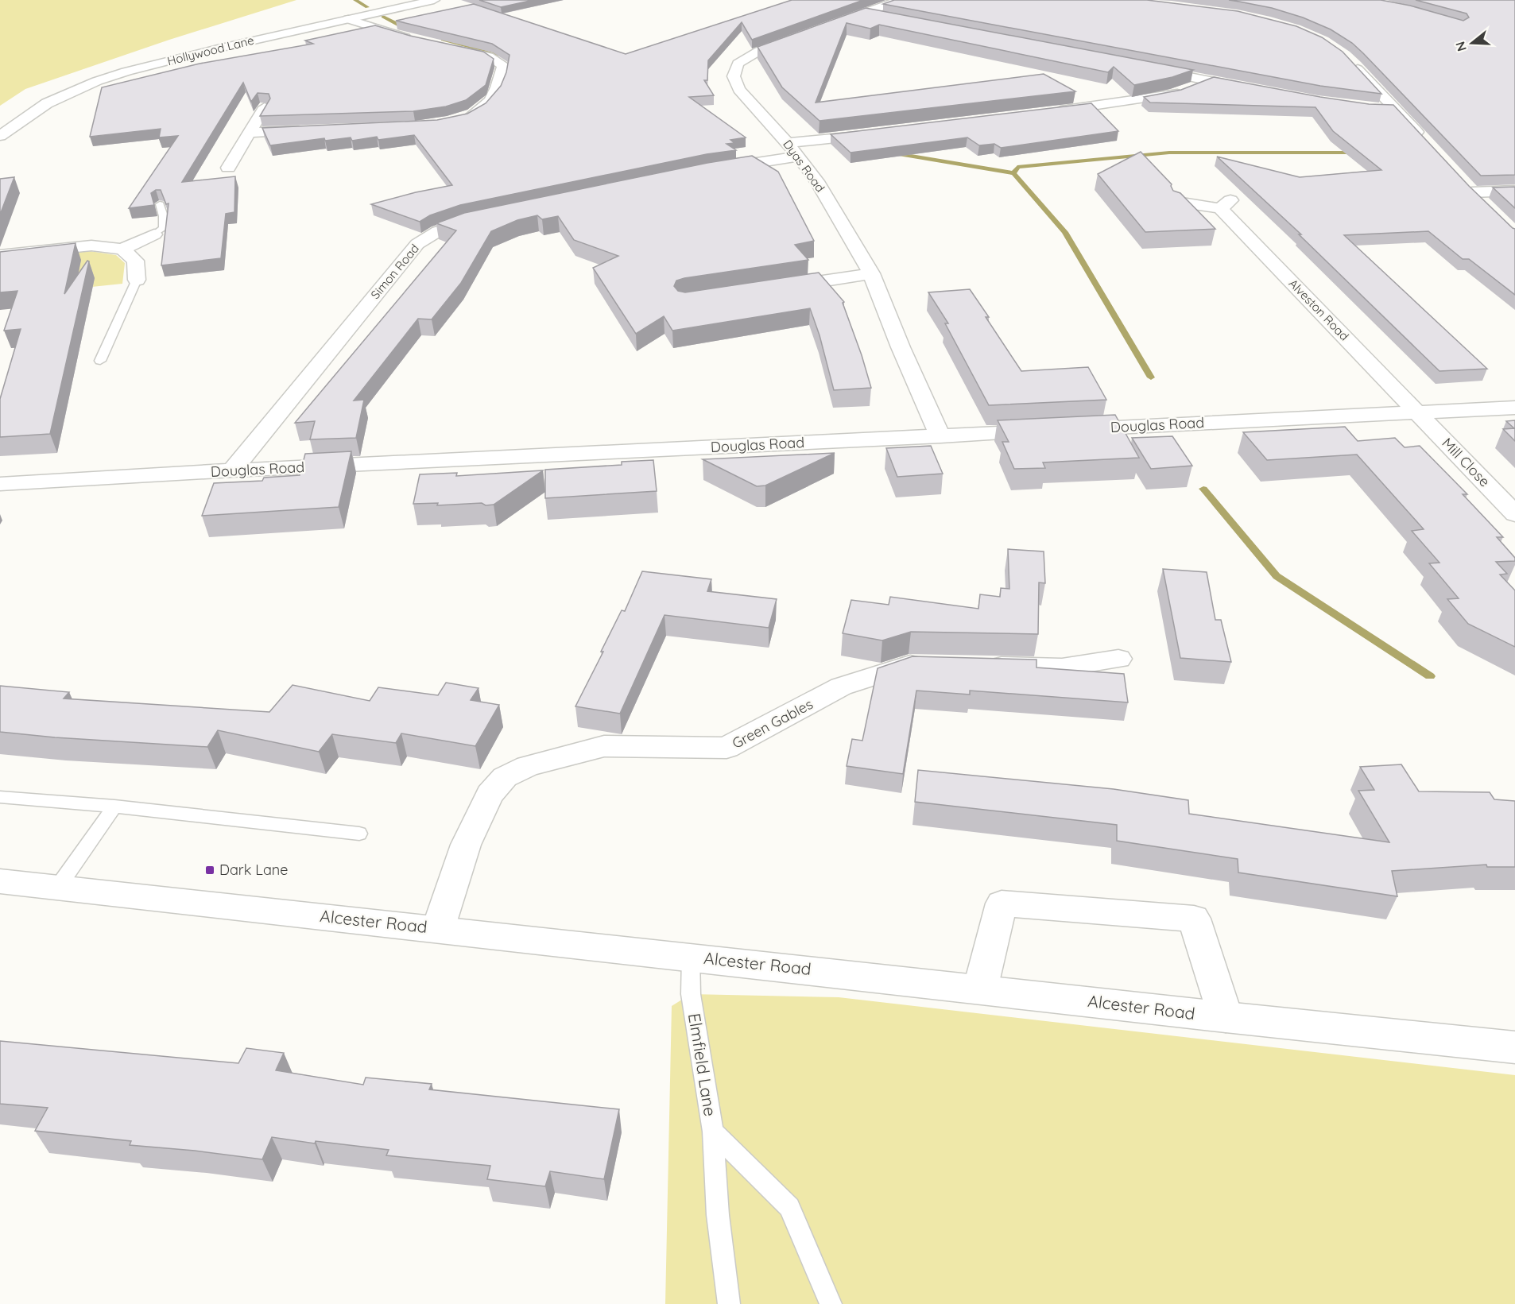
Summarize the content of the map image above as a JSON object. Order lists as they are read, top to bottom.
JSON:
{
  "streets": {
    "street": [
      "Hollywood Lane",
      "Dyas Road",
      "Simon Road",
      "Alveston Road",
      "Douglas Road",
      "Mill Close",
      "Green Gables",
      "Alcester Road"
    ],
    "lane": ["Elmfield Lane"]
  },
  "crossings": [
    ["Dyas Road", "Douglas Road"],
    ["Simon Road", "Douglas Road"],
    ["Alveston Road", "Douglas Road"],
    ["Alveston Road", "Mill Close"],
    ["Douglas Road", "Mill Close"],
    ["Green Gables", "Alcester Road"],
    ["Alcester Road", "Elmfield Lane"]
  ],
  "places": {
    "transit": ["Dark Lane"]
  },
  "north": "left"
}
